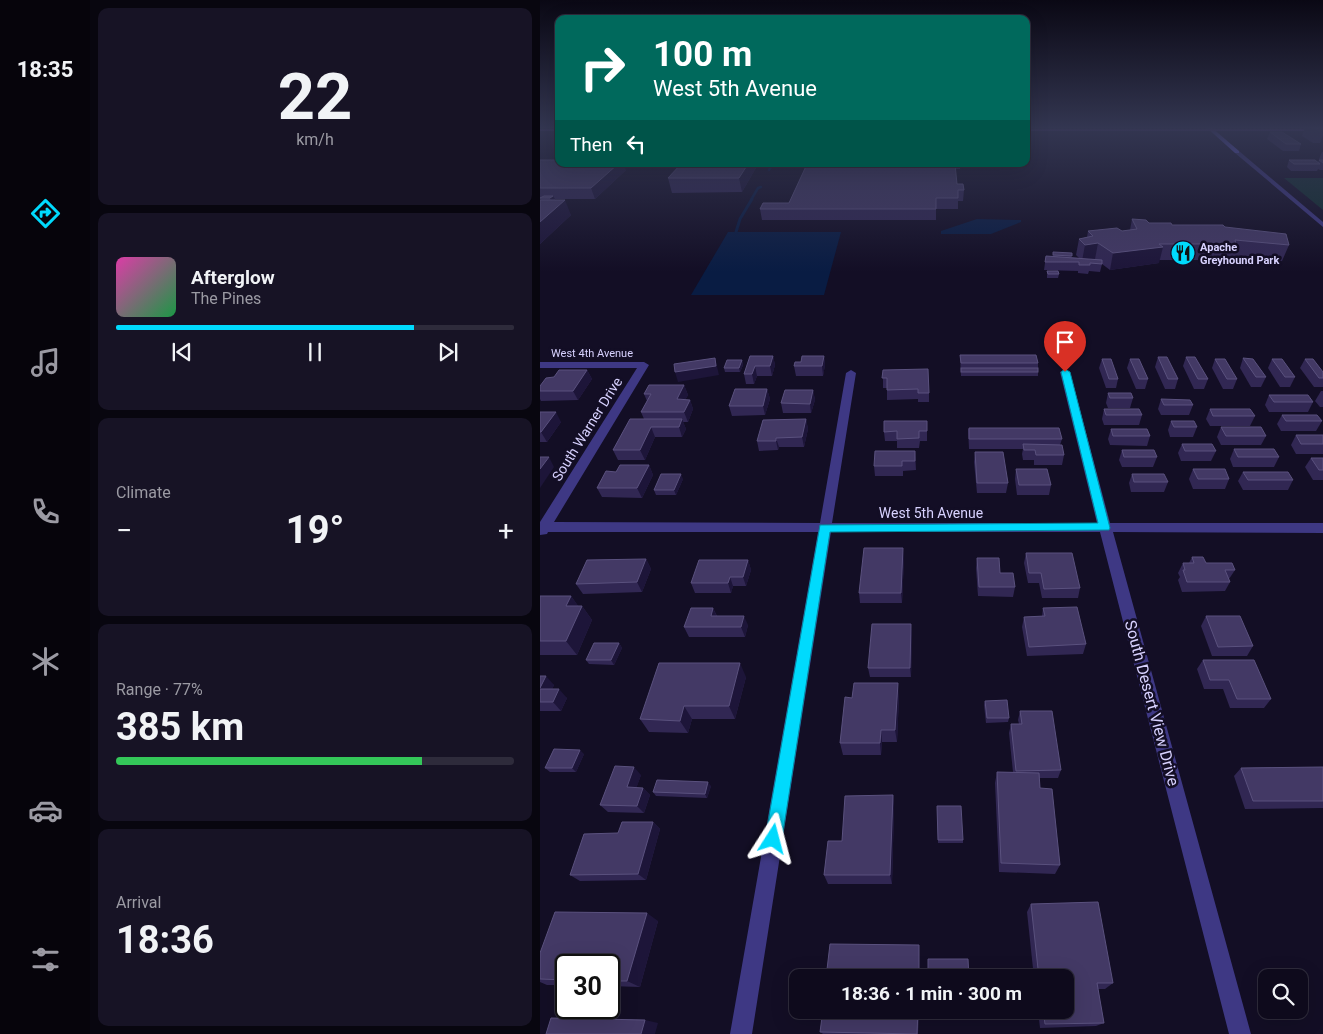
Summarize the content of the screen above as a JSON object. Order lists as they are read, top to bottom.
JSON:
{
  "streets": {
    "street": [
      "West 4th Avenue",
      "South Warner Drive",
      "West 5th Avenue",
      "South Desert View Drive"
    ]
  },
  "crossings": [
    ["West 4th Avenue", "South Warner Drive"],
    ["South Warner Drive", "West 5th Avenue"],
    ["West 5th Avenue", "South Desert View Drive"]
  ],
  "places": {
    "restaurant": ["Apache Greyhound Park"]
  },
  "page": {
    "tabs": "18:35",
    "tile": [
      ["22", "km/h"],
      "Climate",
      ["Range · 77%", "385 km"],
      ["Arrival", "18:36"]
    ],
    "turn": ["100 m", "West 5th Avenue"],
    "then": "Then",
    "song": ["Afterglow", "The Pines"],
    "heat": ["−", "19°", "+"],
    "limit": "30",
    "trip": "18:36 · 1 min · 300 m"
  }
}
